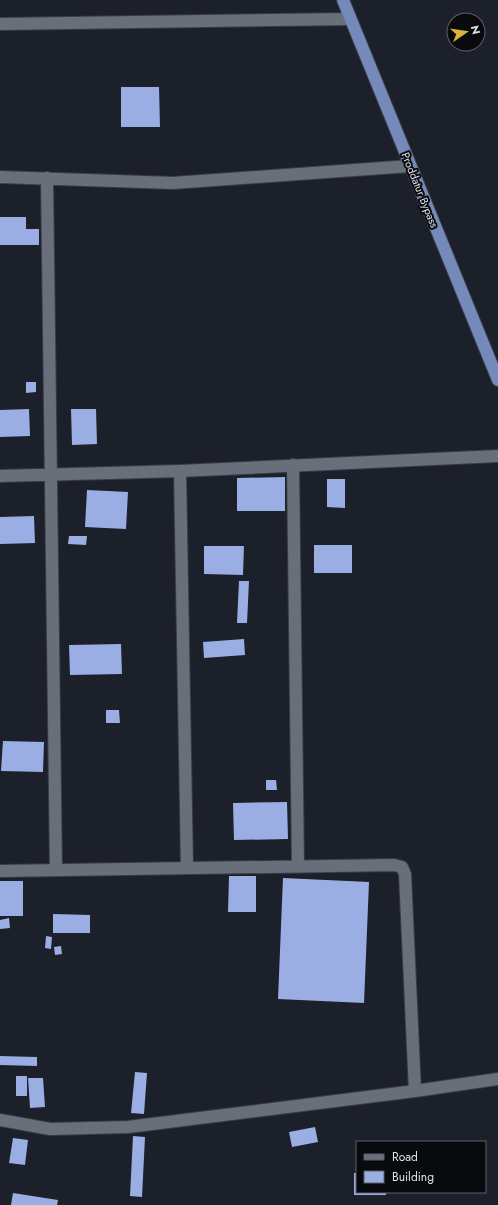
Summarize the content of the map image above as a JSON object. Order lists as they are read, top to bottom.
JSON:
{
  "streets": {
    "highway": ["Proddatur Bypass"]
  },
  "legend": ["Road", "Building"],
  "north": "right"
}
